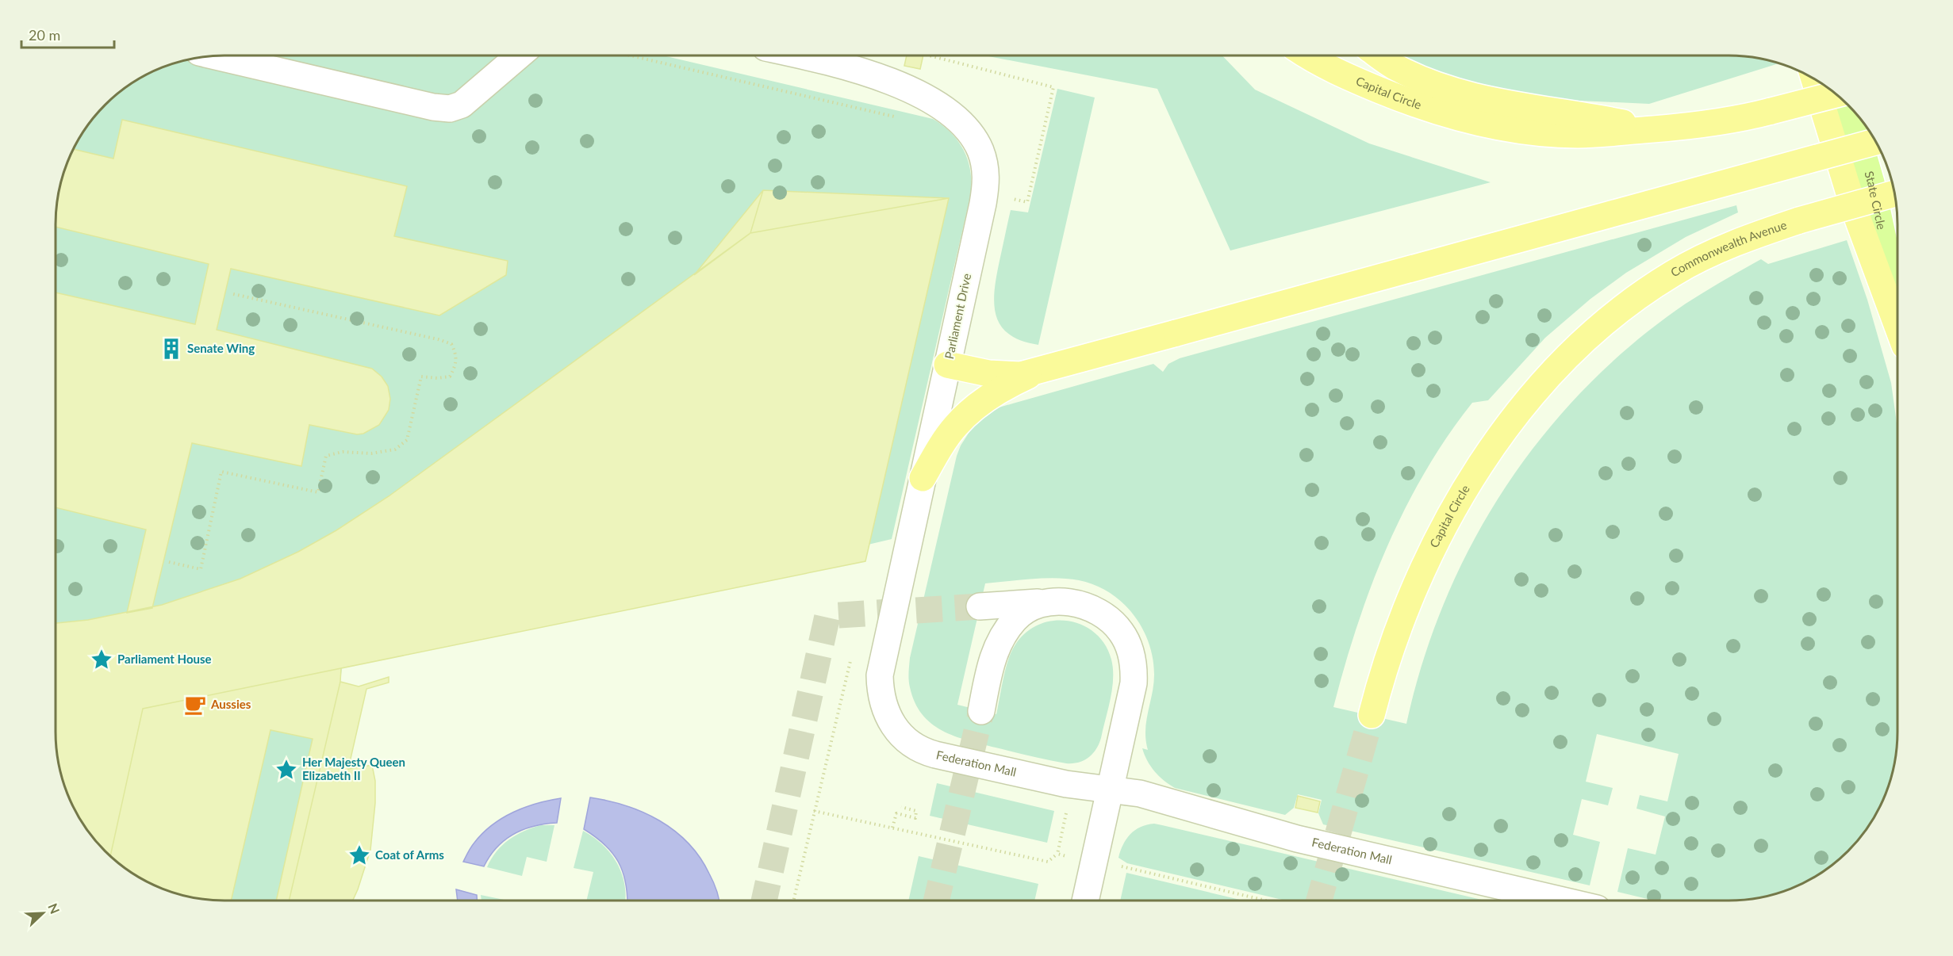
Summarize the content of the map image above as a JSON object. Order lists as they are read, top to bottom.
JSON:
{
  "streets": {
    "highway": ["Capital Circle", "Commonwealth Avenue"],
    "main road": ["State Circle"],
    "street": ["Parliament Drive", "Federation Mall"]
  },
  "crossings": [
    ["Capital Circle", "Commonwealth Avenue"],
    ["Parliament Drive", "Federation Mall"]
  ],
  "places": {
    "building": ["Senate Wing"],
    "place": ["Parliament House", "Her Majesty Queen Elizabeth II", "Coat of Arms"],
    "cafe": ["Aussies"]
  },
  "scale_bar": "20 m",
  "north": "top right"
}
